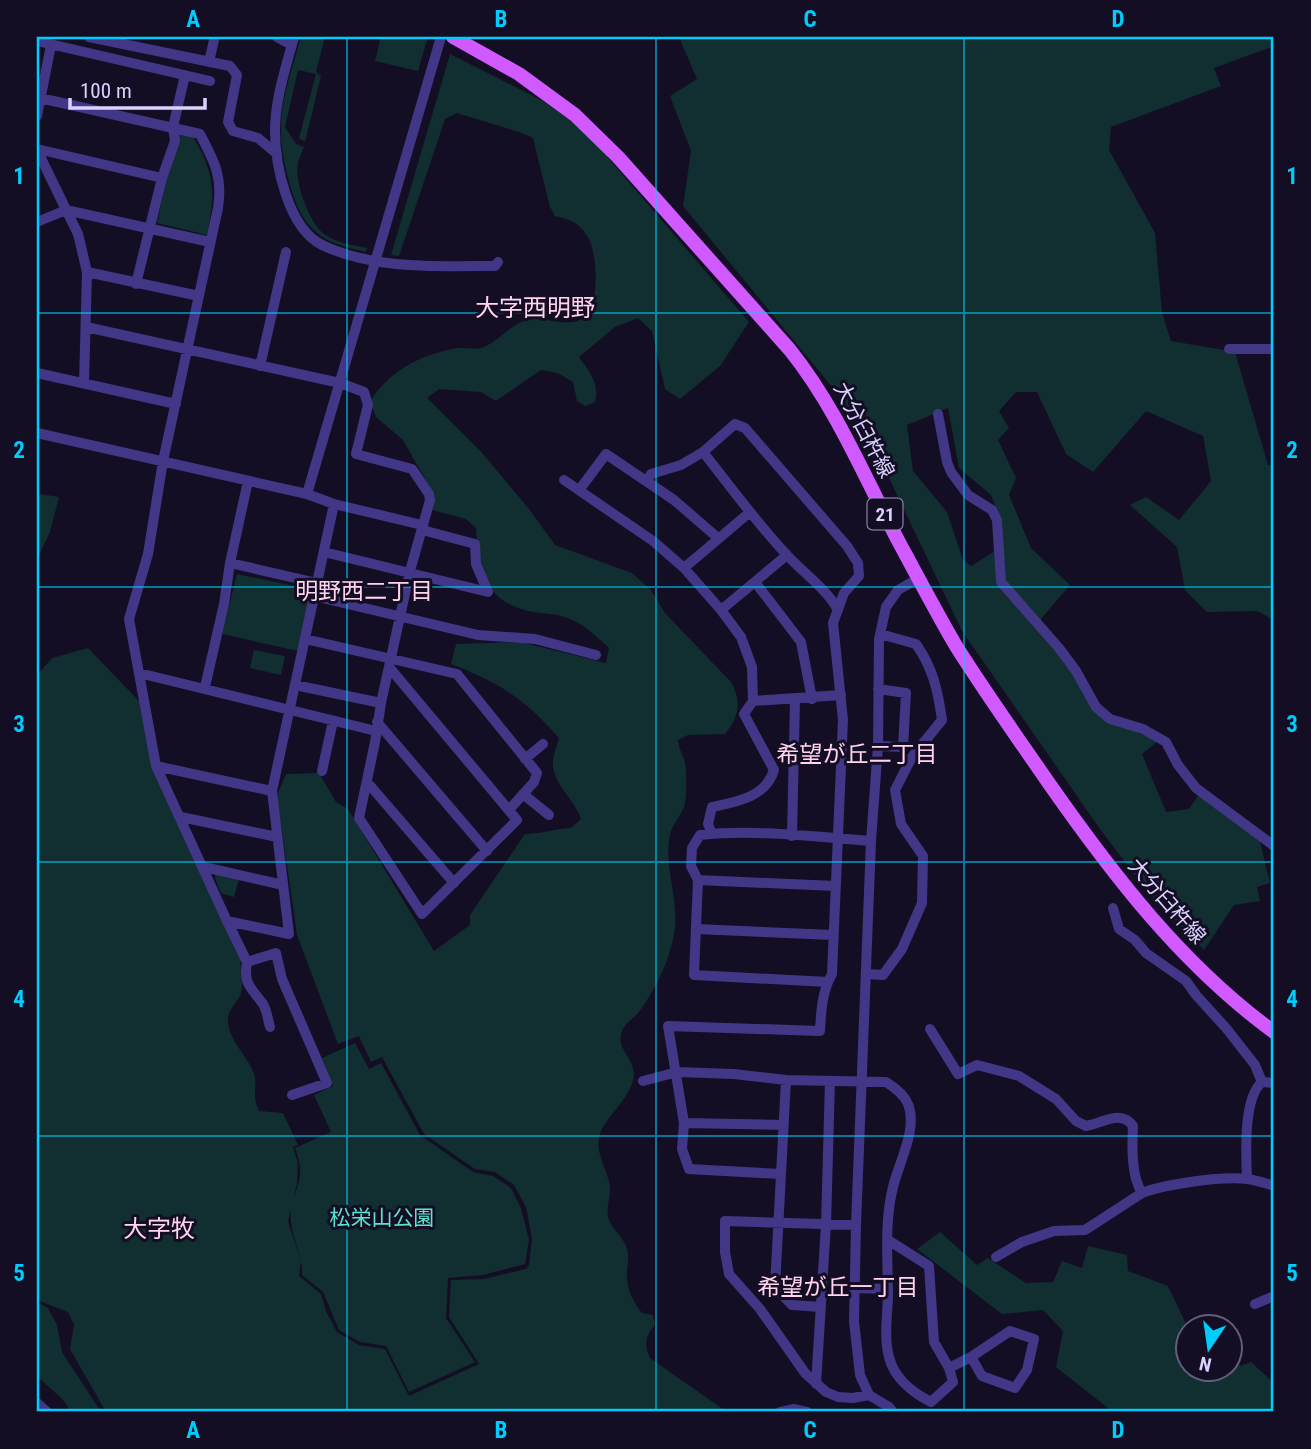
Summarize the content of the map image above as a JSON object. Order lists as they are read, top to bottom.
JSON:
{
  "streets": {
    "main road": ["大分臼杵線", "21"]
  },
  "districts": [
    "大字西明野",
    "明野西二丁目",
    "希望が丘二丁目",
    "大字牧",
    "希望が丘一丁目"
  ],
  "parks": ["松栄山公園"],
  "scale_bar": "100 m",
  "north": "bottom",
  "grid": {
    "columns": [
      "A",
      "B",
      "C",
      "D"
    ],
    "rows": [
      "1",
      "2",
      "3",
      "4",
      "5"
    ]
  }
}
